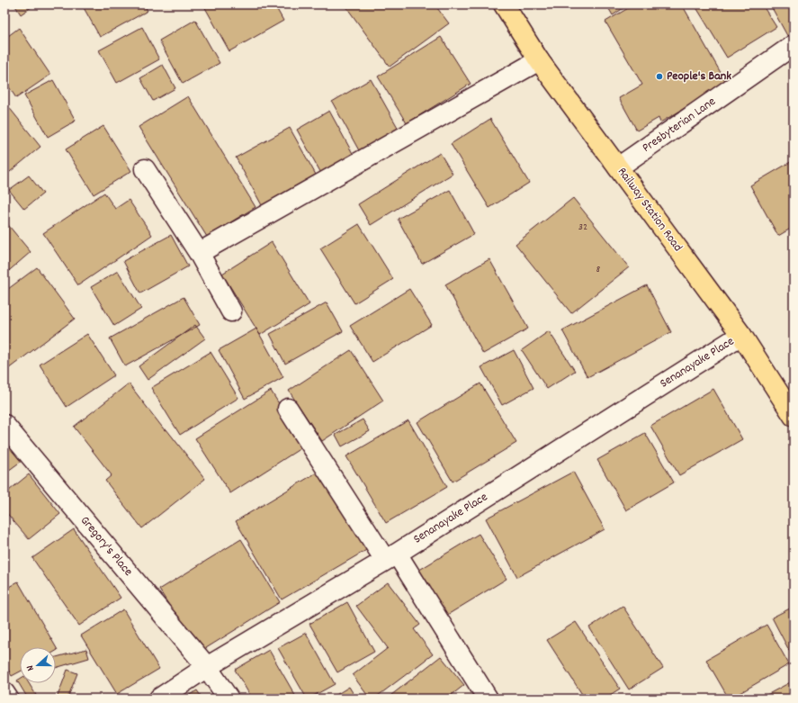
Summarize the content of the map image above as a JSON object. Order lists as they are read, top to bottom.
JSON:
{
  "streets": {
    "main road": ["Railway Station Road"],
    "street": ["Presbyterian Lane", "Senanayake Place", "Gregory's Place"]
  },
  "crossings": [
    ["Presbyterian Lane", "Railway Station Road"],
    ["Railway Station Road", "Senanayake Place"],
    ["Senanayake Place", "Gregory's Place"]
  ],
  "places": ["People's Bank"],
  "house_numbers": ["32", "8"],
  "north": "left"
}
